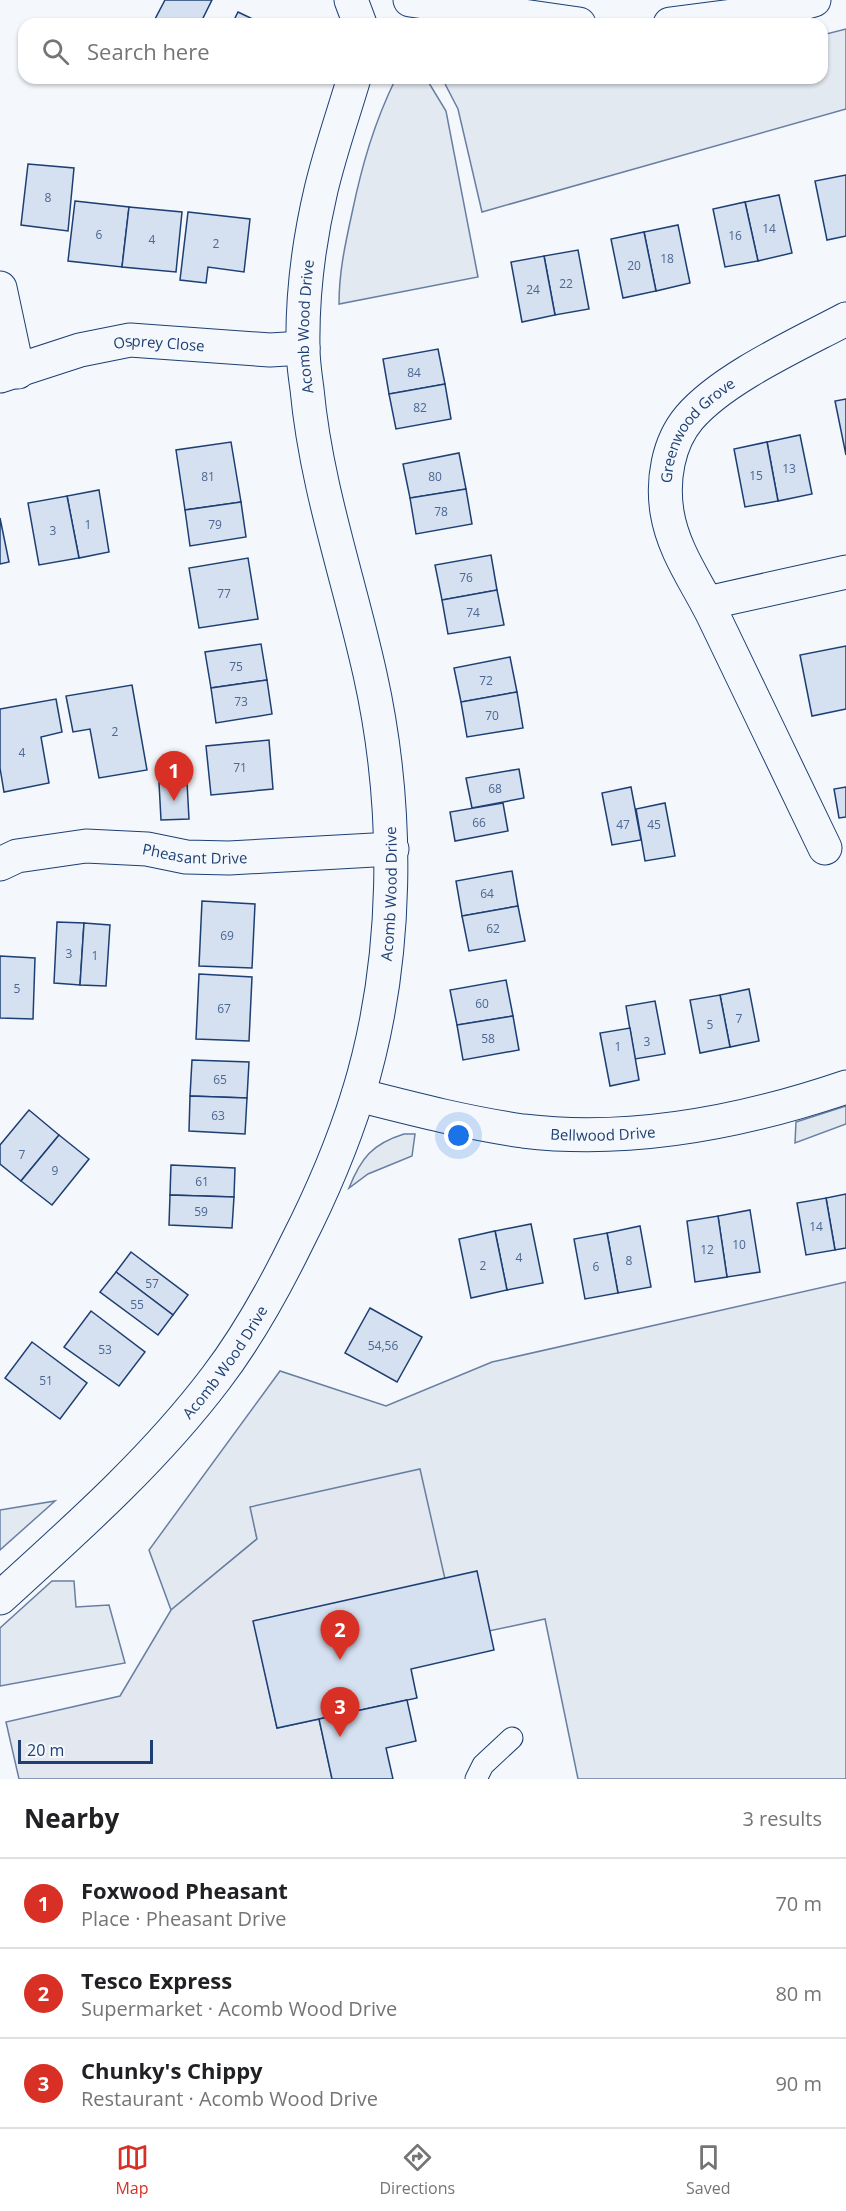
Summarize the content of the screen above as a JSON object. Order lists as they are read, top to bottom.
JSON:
{
  "streets": {
    "street": [
      "Acomb Wood Drive",
      "Osprey Close",
      "Greenwood Grove",
      "Pheasant Drive",
      "Bellwood Drive"
    ]
  },
  "crossings": [
    ["Acomb Wood Drive", "Osprey Close"],
    ["Acomb Wood Drive", "Pheasant Drive"],
    ["Acomb Wood Drive", "Bellwood Drive"]
  ],
  "house_numbers": [
    "8",
    "14",
    "6",
    "16",
    "4",
    "2",
    "18",
    "20",
    "22",
    "24",
    "84",
    "82",
    "13",
    "15",
    "81",
    "80",
    "78",
    "1",
    "79",
    "3",
    "76",
    "77",
    "74",
    "75",
    "72",
    "73",
    "70",
    "2",
    "4",
    "71",
    "68",
    "66",
    "47",
    "45",
    "64",
    "62",
    "69",
    "3",
    "1",
    "5",
    "60",
    "67",
    "7",
    "5",
    "58",
    "3",
    "1",
    "65",
    "63",
    "7",
    "9",
    "61",
    "59",
    "14",
    "10",
    "12",
    "4",
    "8",
    "2",
    "6",
    "57",
    "55",
    "54,56",
    "53",
    "51"
  ],
  "scale_bar": "20 m",
  "page": {
    "search": "Search here",
    "pins": ["1", "2", "3"],
    "scale": "20 m",
    "heading": ["Nearby", "3 results"],
    "list": [
      {
        "mark": "1",
        "name": "Foxwood Pheasant",
        "note": "Place · Pheasant Drive",
        "value": "70 m"
      },
      {
        "mark": "2",
        "name": "Tesco Express",
        "note": "Supermarket · Acomb Wood Drive",
        "value": "80 m"
      },
      {
        "mark": "3",
        "name": "Chunky's Chippy",
        "note": "Restaurant · Acomb Wood Drive",
        "value": "90 m"
      }
    ],
    "nav": ["Map", "Directions", "Saved"]
  }
}
